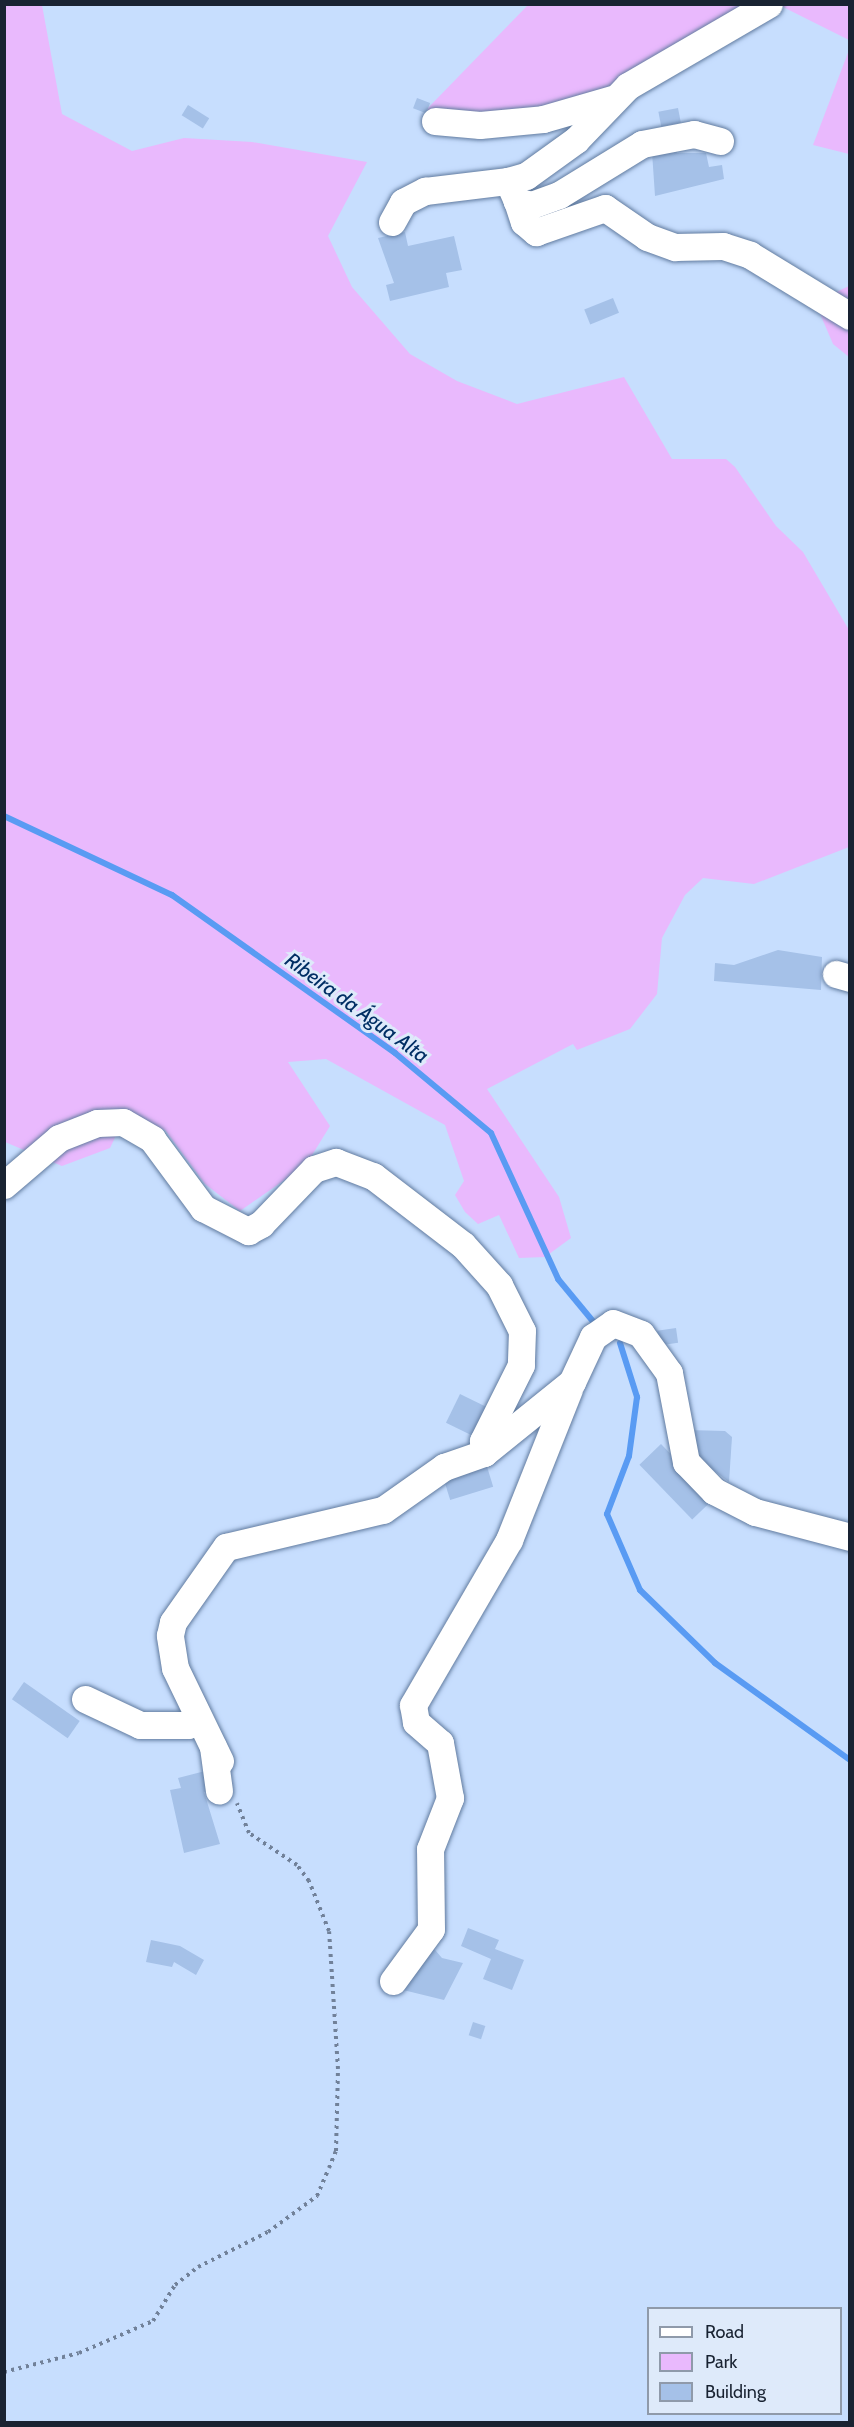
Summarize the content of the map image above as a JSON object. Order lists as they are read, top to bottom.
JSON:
{
  "water": ["Ribeira da Água Alta"],
  "legend": ["Road", "Park", "Building"]
}
